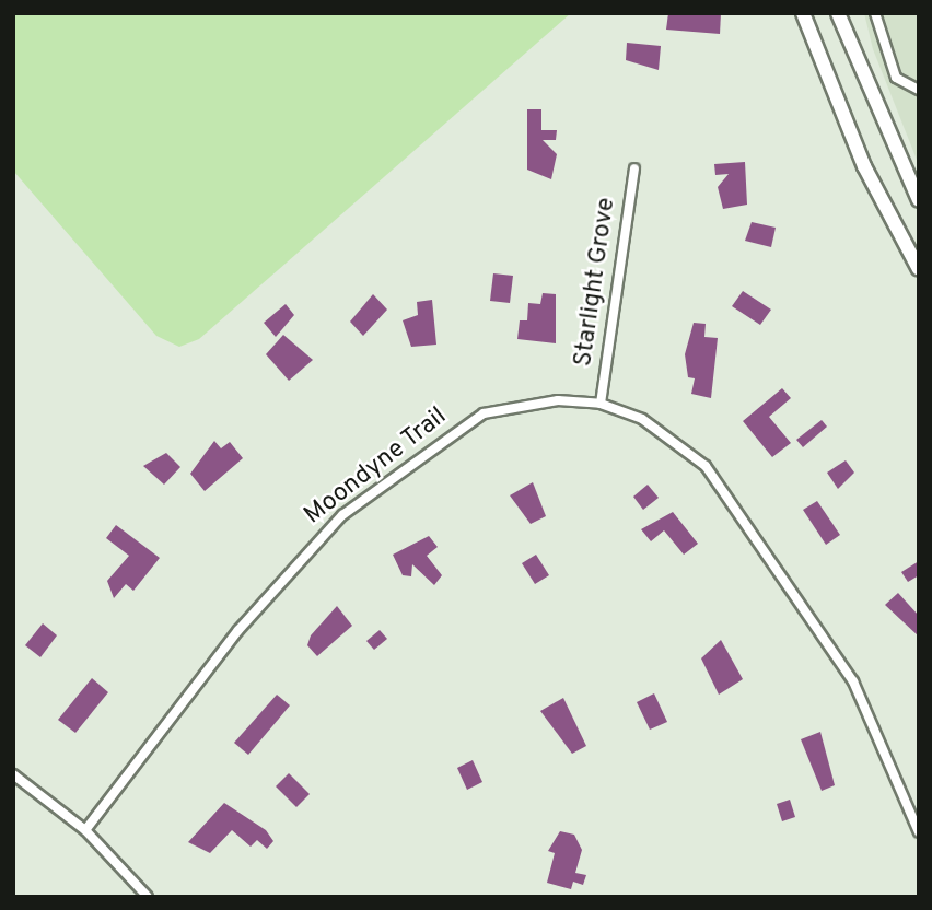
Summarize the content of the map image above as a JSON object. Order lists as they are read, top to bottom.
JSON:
{
  "streets": {
    "street": ["Starlight Grove", "Moondyne Trail"]
  },
  "crossings": [
    ["Starlight Grove", "Moondyne Trail"]
  ]
}
